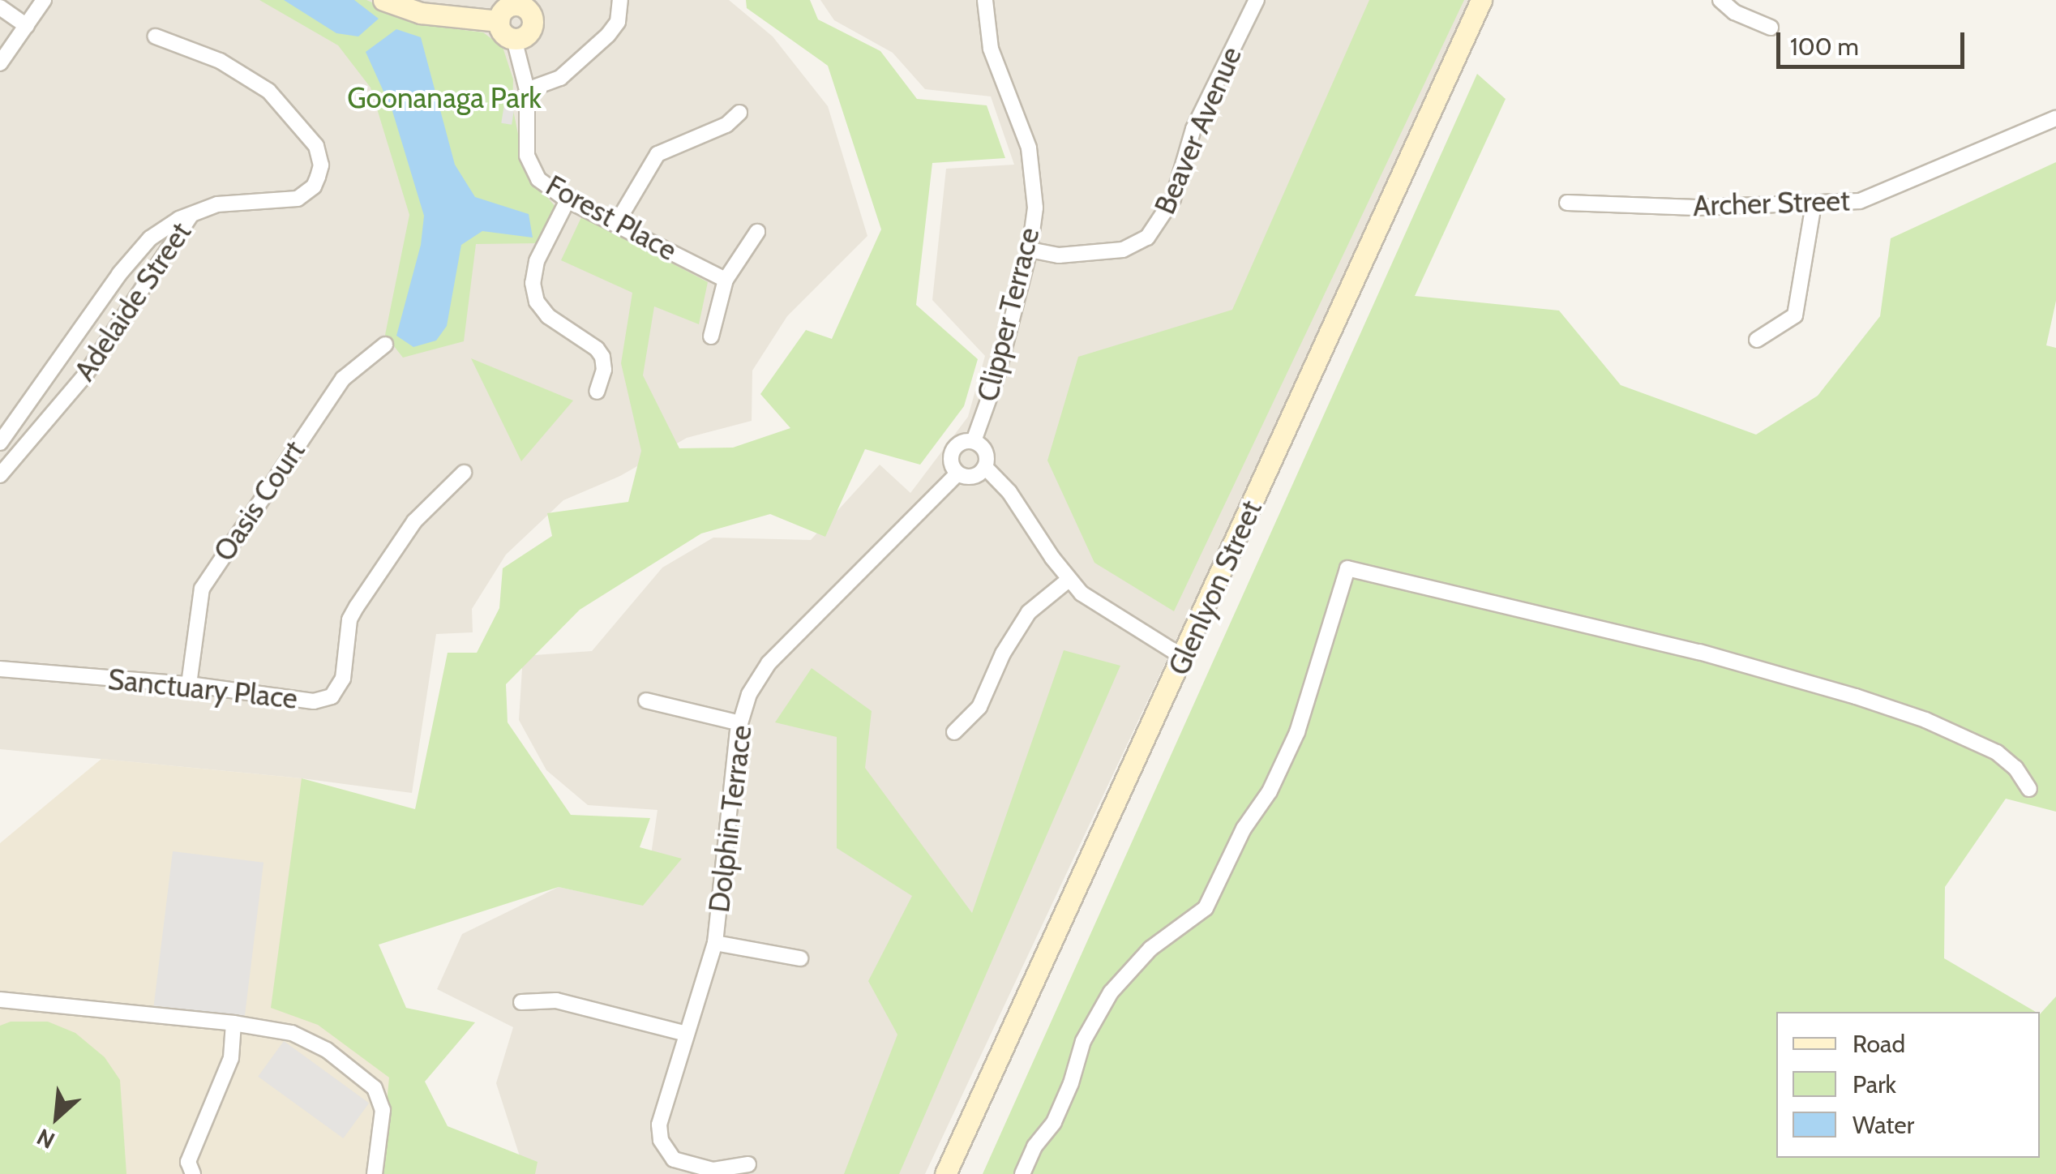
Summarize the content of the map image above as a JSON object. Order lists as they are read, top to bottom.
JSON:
{
  "streets": {
    "main road": ["Glenlyon Street"],
    "street": [
      "Beaver Avenue",
      "Archer Street",
      "Forest Place",
      "Adelaide Street",
      "Clipper Terrace",
      "Oasis Court",
      "Sanctuary Place",
      "Dolphin Terrace"
    ]
  },
  "crossings": [
    ["Beaver Avenue", "Clipper Terrace"],
    ["Clipper Terrace", "Dolphin Terrace"],
    ["Oasis Court", "Sanctuary Place"]
  ],
  "parks": ["Goonanaga Park"],
  "legend": ["Road", "Park", "Water"],
  "scale_bar": "100 m",
  "north": "bottom left"
}
